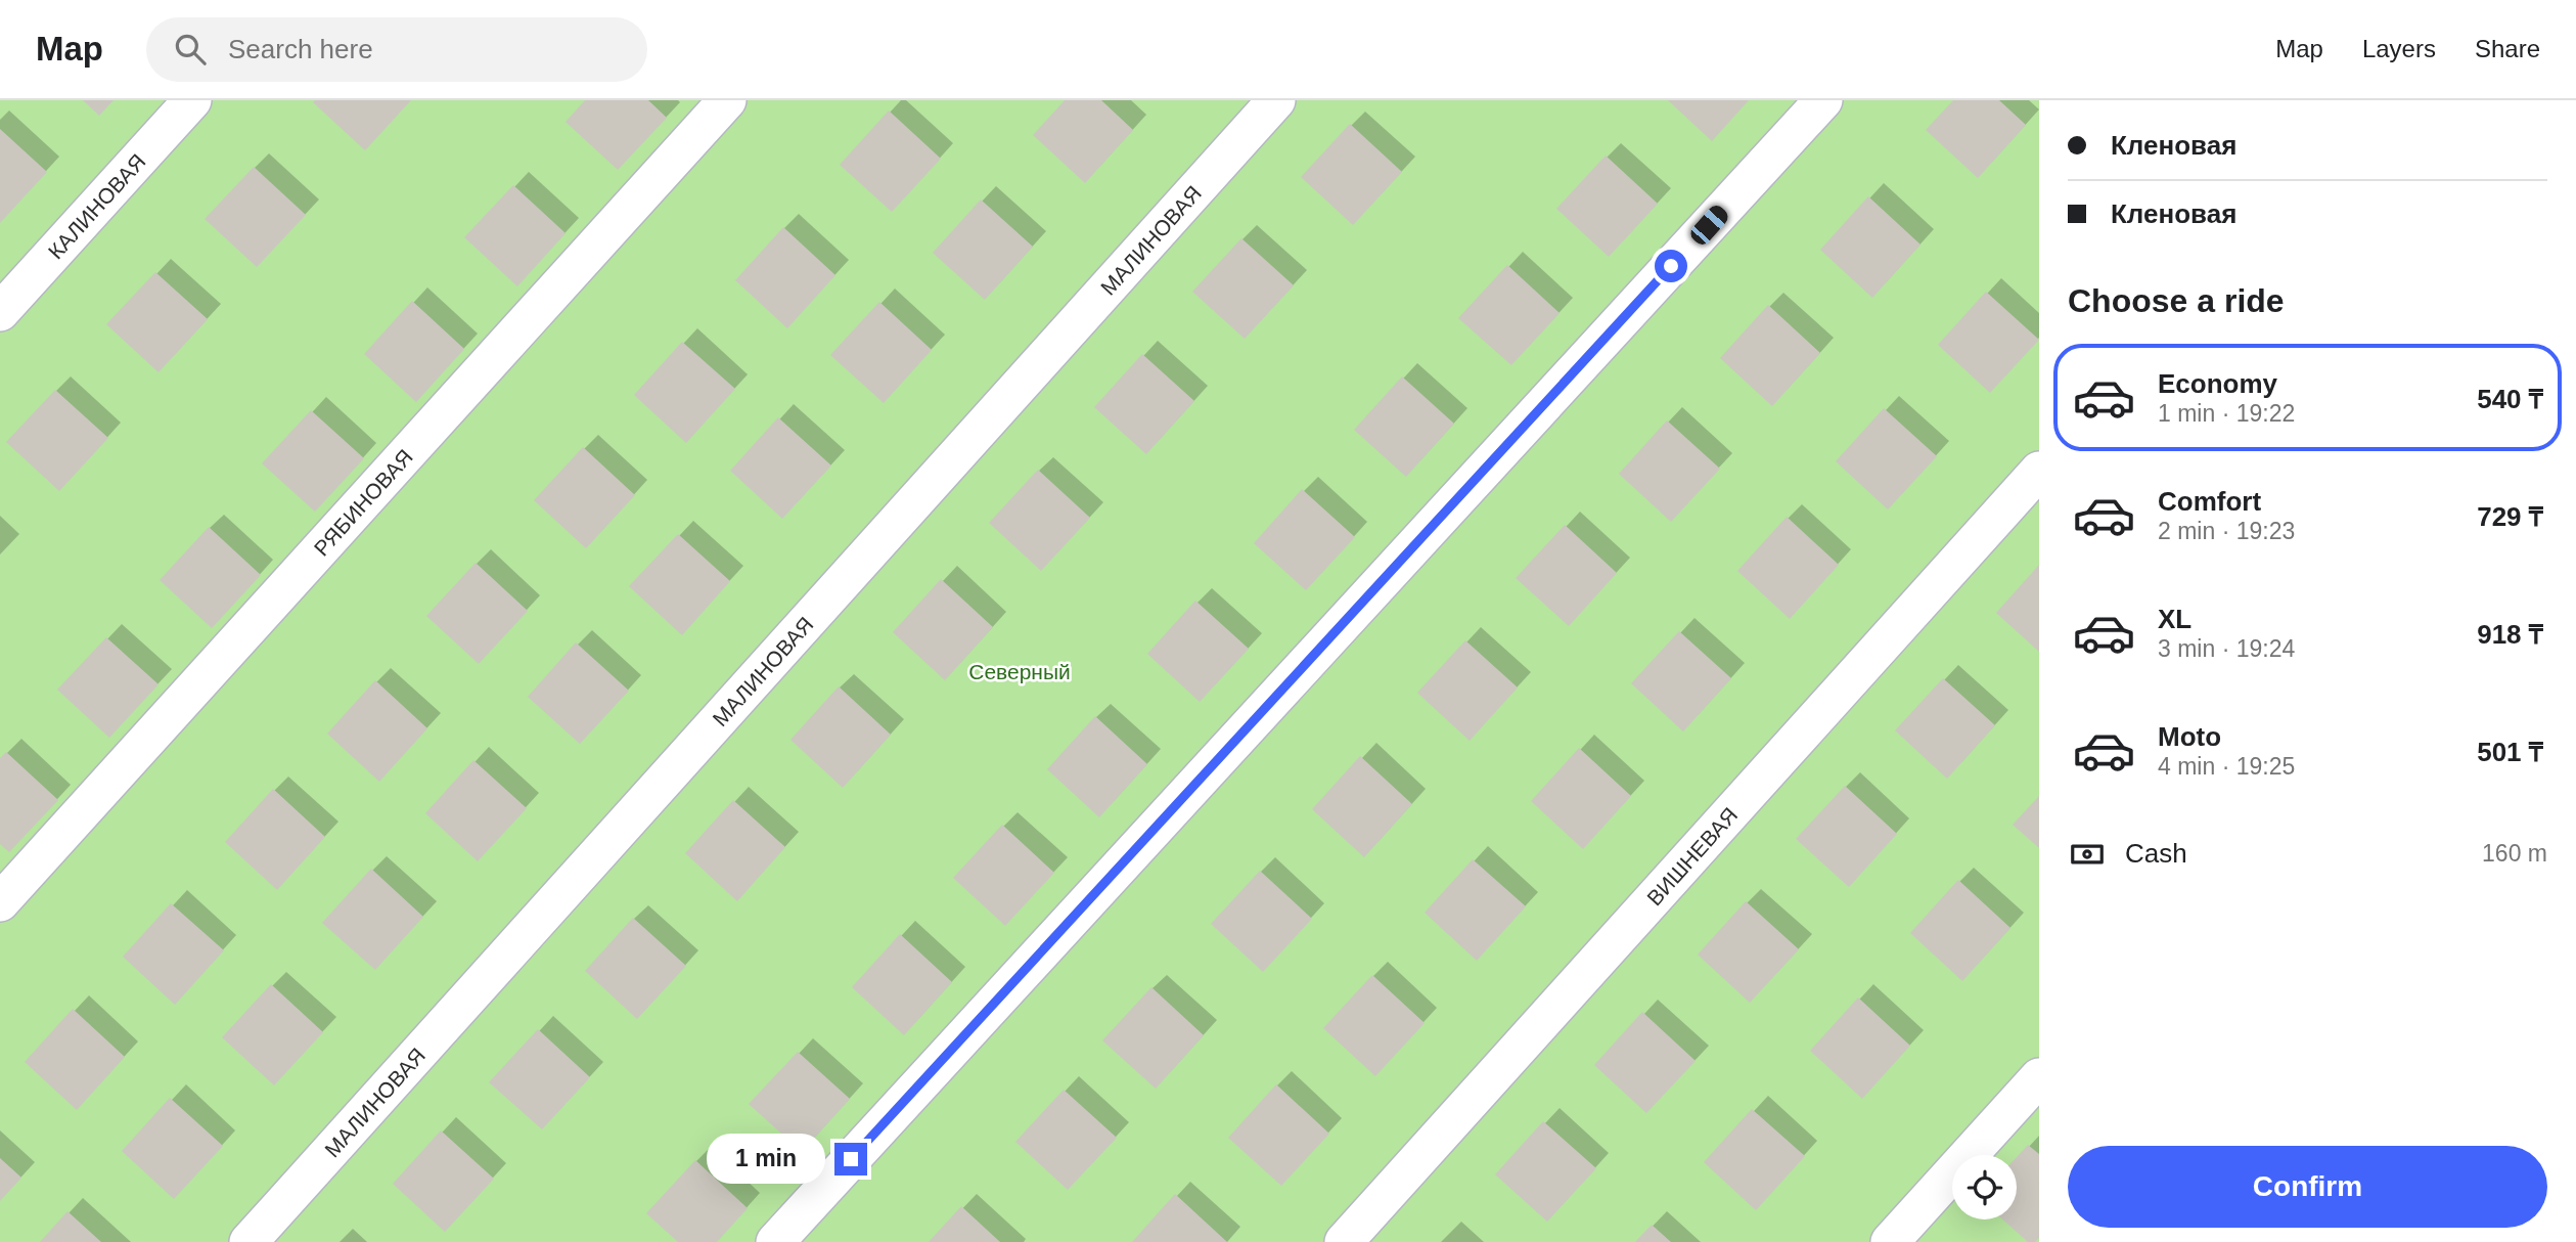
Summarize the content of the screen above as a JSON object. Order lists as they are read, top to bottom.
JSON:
{
  "streets": {
    "street": [
      "КАЛИНОВАЯ",
      "МАЛИНОВАЯ",
      "РЯБИНОВАЯ",
      "ВИШНЕВАЯ"
    ]
  },
  "parks": ["Северный"],
  "page": {
    "header": "Map",
    "search": "Search here",
    "nav": ["Map", "Layers", "Share"],
    "banner": ["Кленовая", "Кленовая"],
    "heading": "Choose a ride",
    "list": [
      {
        "name": "Economy",
        "note": "1 min · 19:22",
        "value": "540 ₸"
      },
      {
        "name": "Comfort",
        "note": "2 min · 19:23",
        "value": "729 ₸"
      },
      {
        "name": "XL",
        "note": "3 min · 19:24",
        "value": "918 ₸"
      },
      {
        "name": "Moto",
        "note": "4 min · 19:25",
        "value": "501 ₸"
      }
    ],
    "pay": ["Cash", "160 m"],
    "buttons": "Confirm",
    "bubble": "1 min"
  }
}
